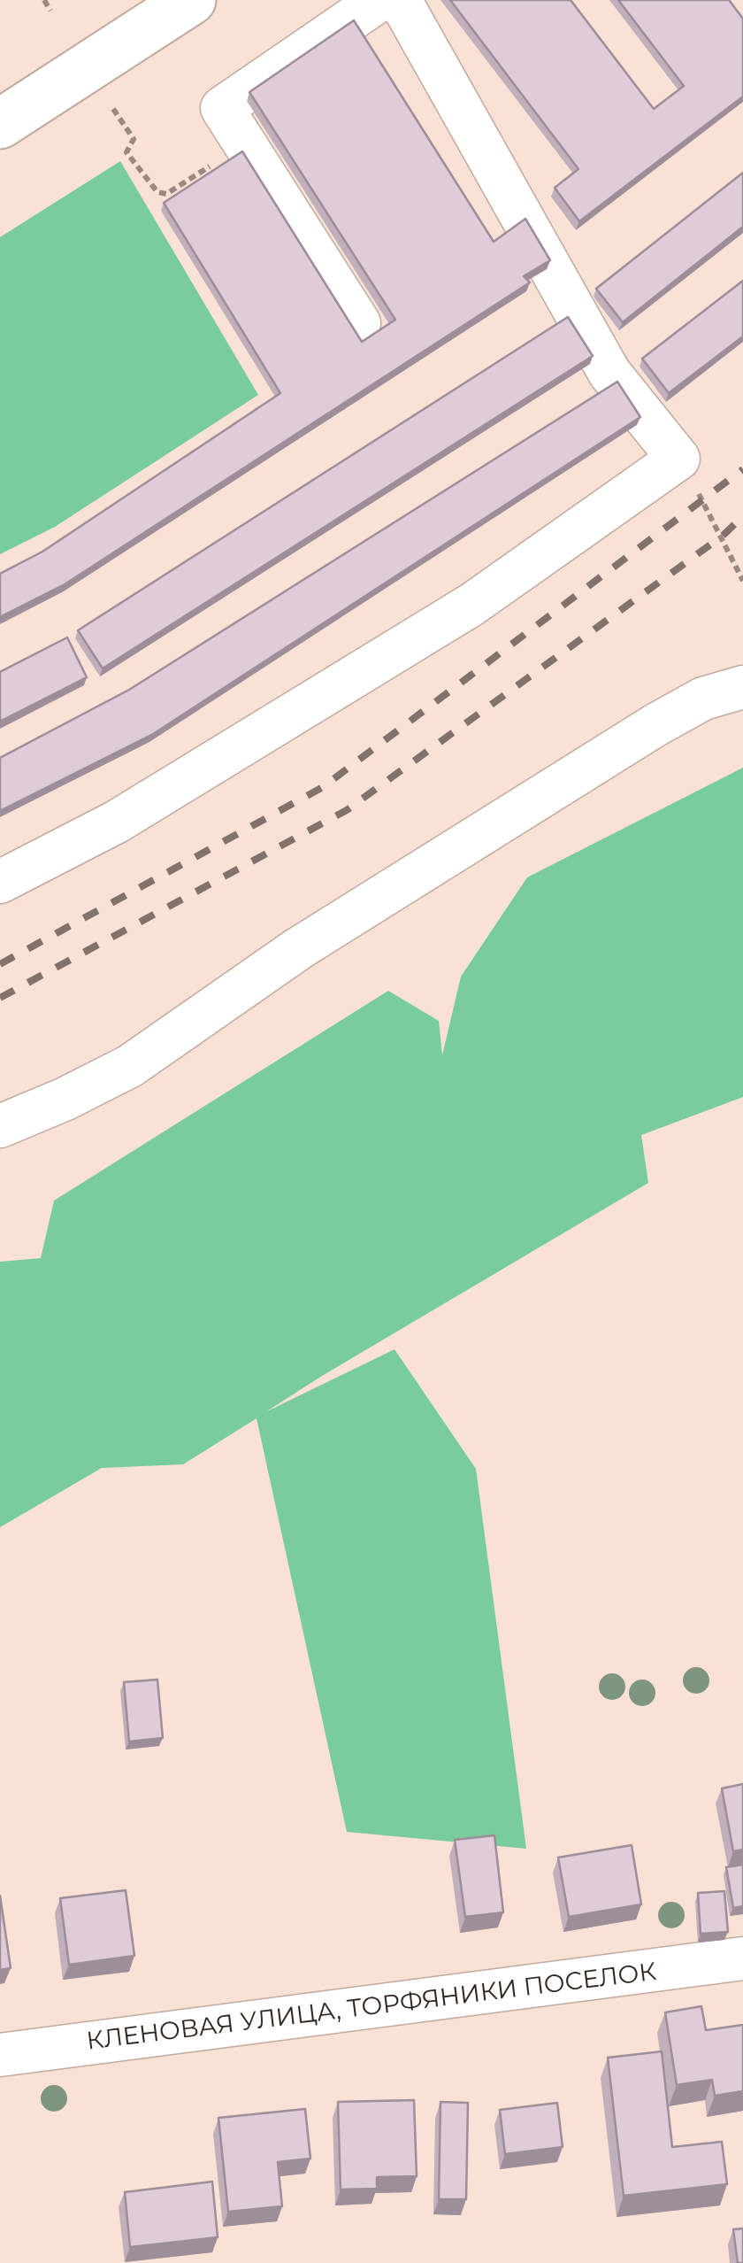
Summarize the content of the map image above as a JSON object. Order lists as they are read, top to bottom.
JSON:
{
  "streets": {
    "lane": ["КЛЕНОВАЯ УЛИЦА, ТОРФЯНИКИ ПОСЕЛОК"]
  }
}
